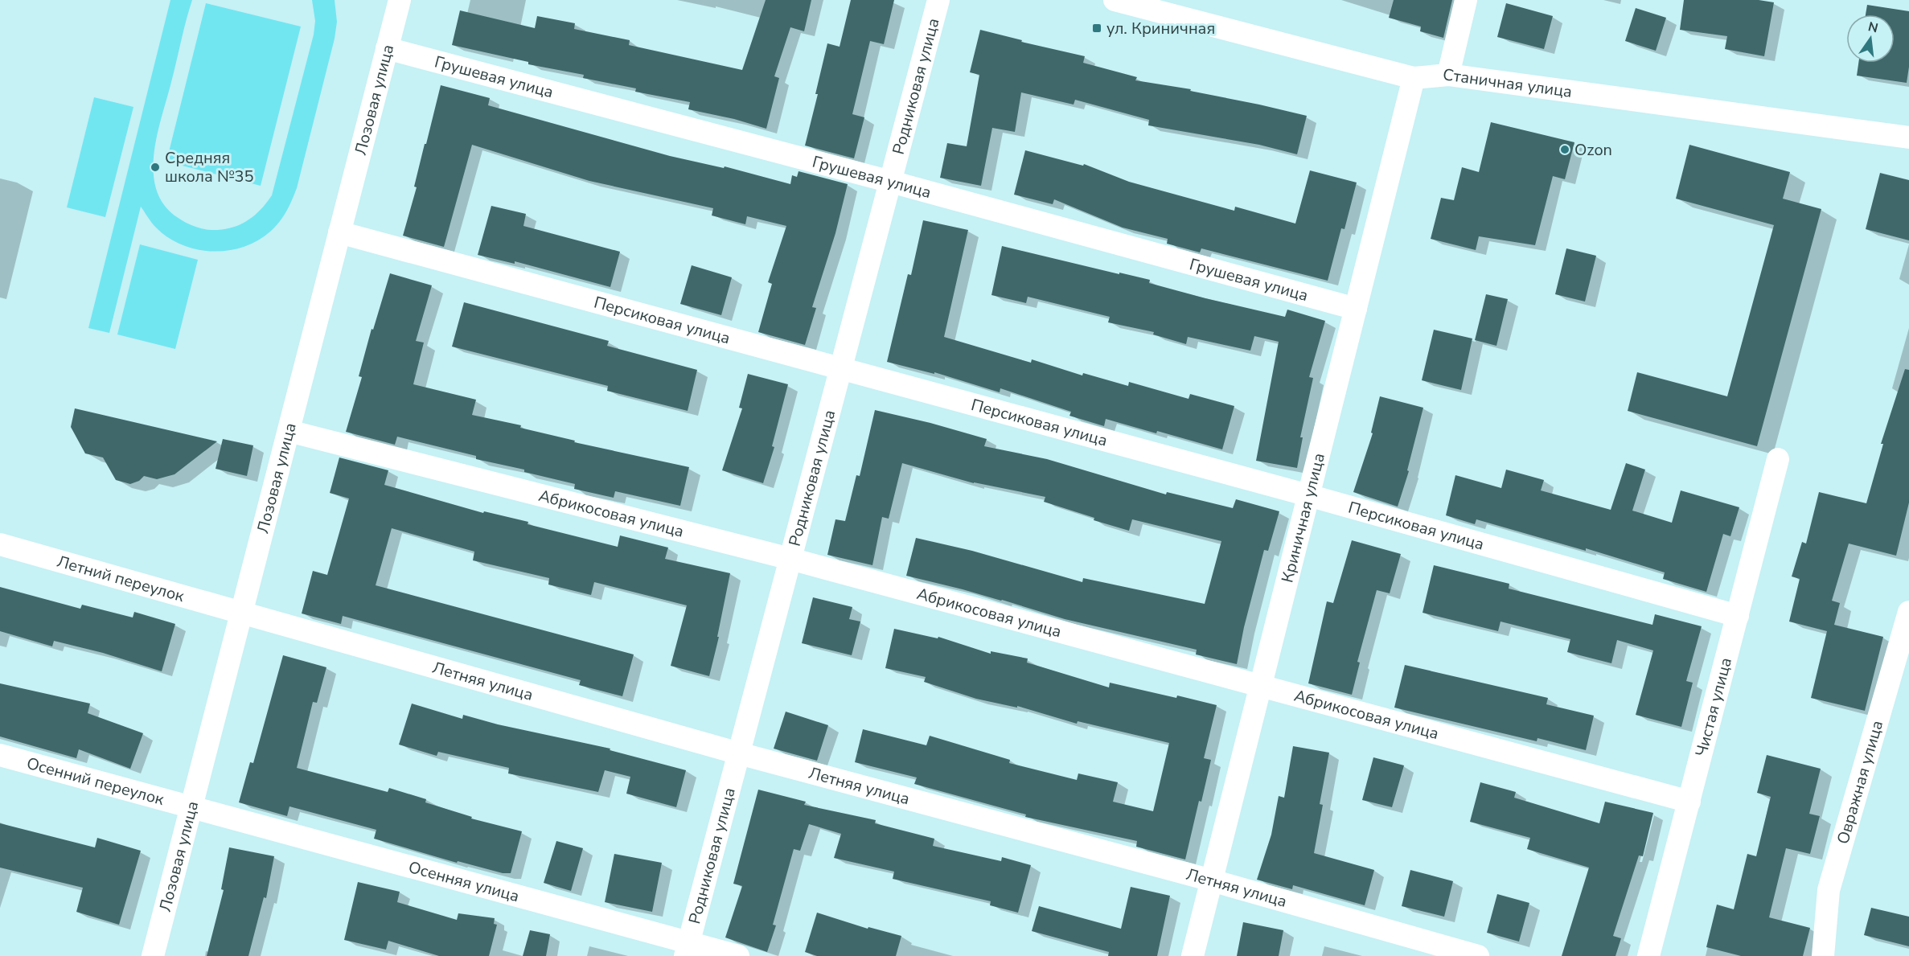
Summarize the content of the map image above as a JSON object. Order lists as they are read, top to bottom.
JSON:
{
  "streets": {
    "street": [
      "Грушевая улица",
      "Станичная улица",
      "Родниковая улица",
      "Лозовая улица",
      "Персиковая улица",
      "Абрикосовая улица",
      "Криничная улица",
      "Летний переулок",
      "Летняя улица",
      "Чистая улица",
      "Осенний переулок",
      "Овражная улица",
      "Осенняя улица"
    ]
  },
  "crossings": [
    ["Грушевая улица", "Родниковая улица"],
    ["Грушевая улица", "Лозовая улица"],
    ["Грушевая улица", "Криничная улица"],
    ["Станичная улица", "Криничная улица"],
    ["Родниковая улица", "Персиковая улица"],
    ["Родниковая улица", "Абрикосовая улица"],
    ["Родниковая улица", "Летняя улица"],
    ["Родниковая улица", "Осенняя улица"],
    ["Лозовая улица", "Персиковая улица"],
    ["Лозовая улица", "Абрикосовая улица"],
    ["Лозовая улица", "Летний переулок"],
    ["Лозовая улица", "Летняя улица"],
    ["Лозовая улица", "Осенний переулок"],
    ["Лозовая улица", "Осенняя улица"],
    ["Персиковая улица", "Криничная улица"],
    ["Персиковая улица", "Чистая улица"],
    ["Абрикосовая улица", "Криничная улица"],
    ["Абрикосовая улица", "Чистая улица"],
    ["Криничная улица", "Летняя улица"],
    ["Летний переулок", "Летняя улица"],
    ["Осенний переулок", "Осенняя улица"]
  ],
  "places": {
    "transit": ["ул. Криничная"],
    "other": ["Ozon", "Средняя школа №35"]
  },
  "north": "top"
}
